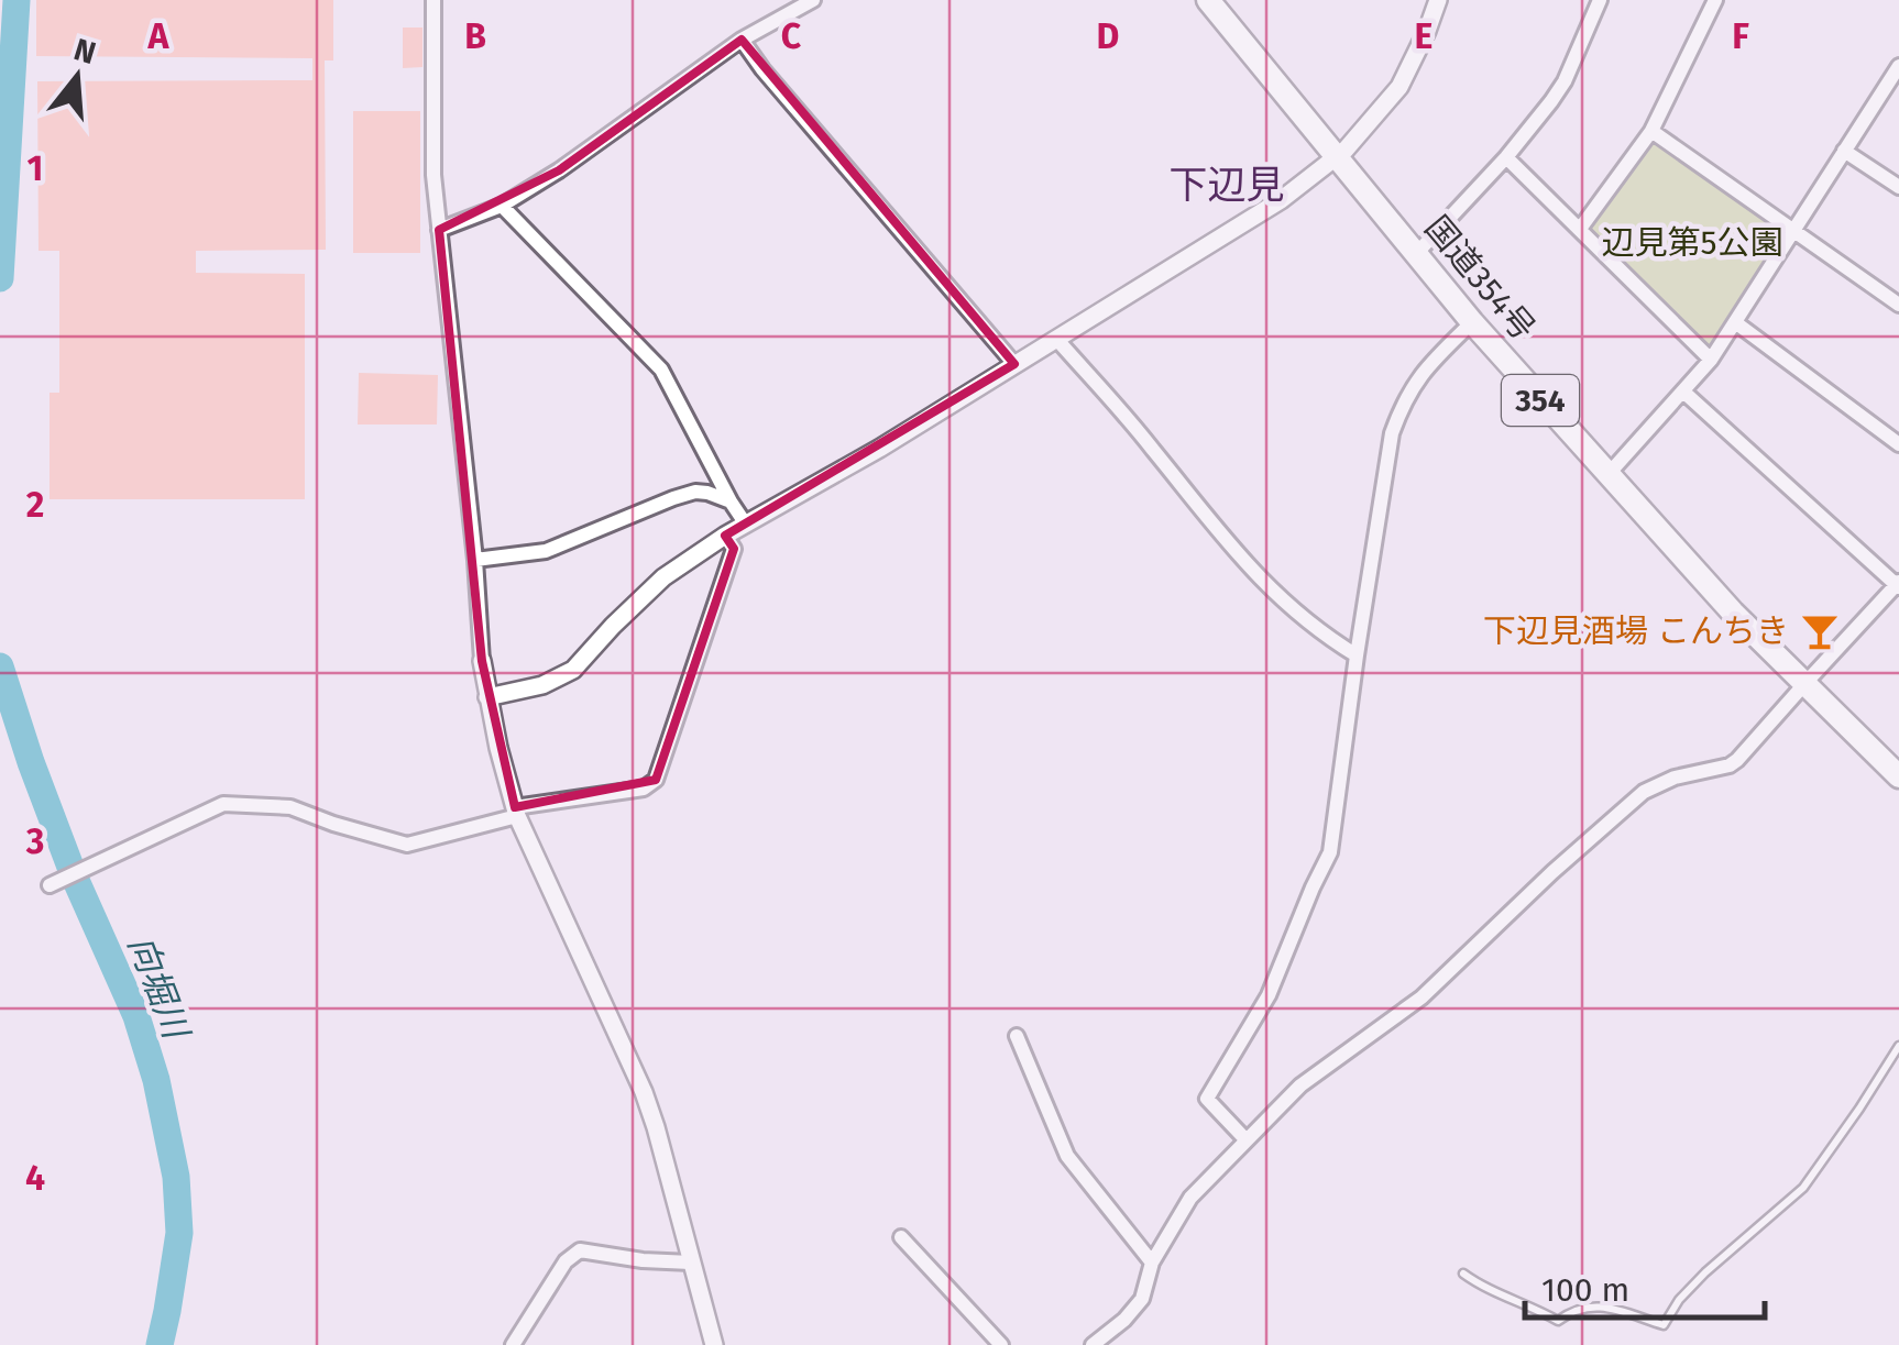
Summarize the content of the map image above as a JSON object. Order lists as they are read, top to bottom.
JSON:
{
  "streets": {
    "highway": ["国道354号", "354"]
  },
  "districts": ["下辺見"],
  "water": ["向堀川"],
  "parks": ["辺見第5公園"],
  "places": {
    "bar": ["下辺見酒場 こんちき"]
  },
  "scale_bar": "100 m",
  "north": "top",
  "grid": {
    "columns": [
      "A",
      "B",
      "C",
      "D",
      "E",
      "F"
    ],
    "rows": [
      "1",
      "2",
      "3",
      "4"
    ]
  }
}
